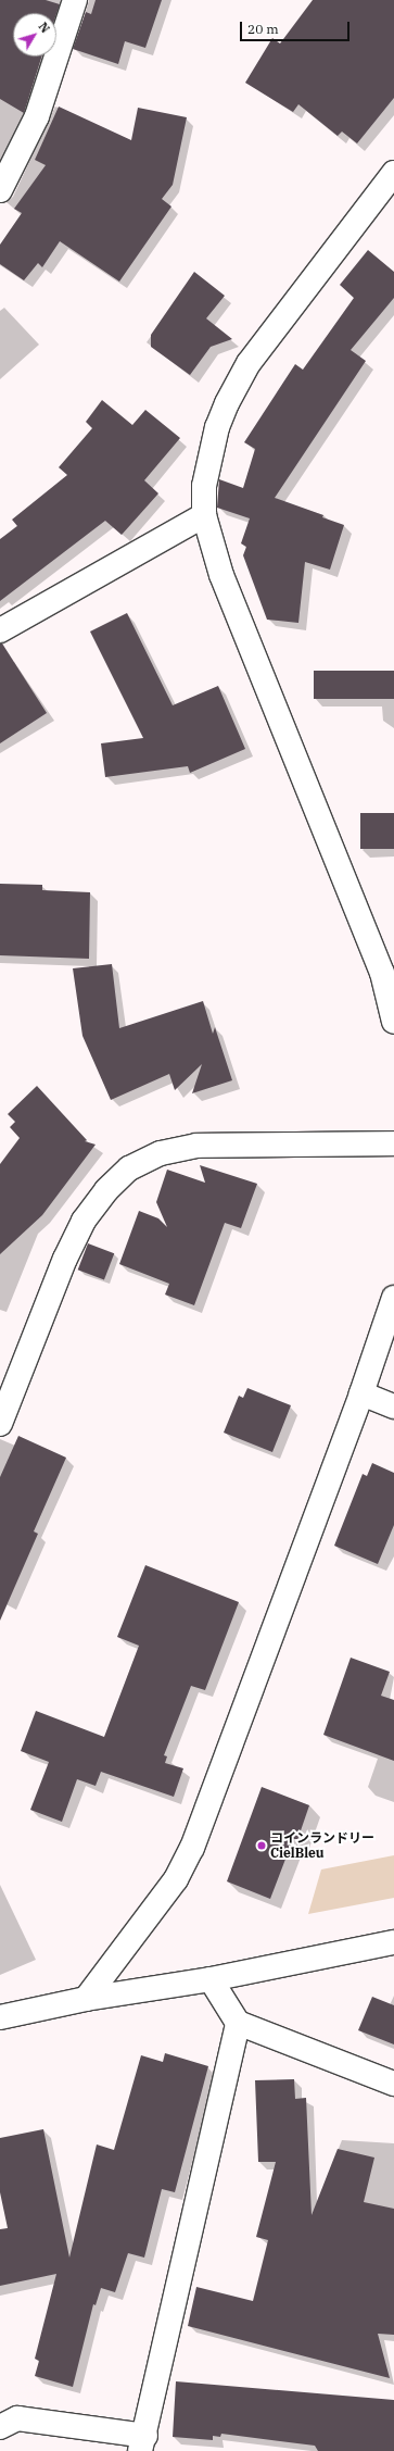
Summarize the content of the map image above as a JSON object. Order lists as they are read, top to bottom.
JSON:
{
  "places": ["コインランドリー CielBleu"],
  "scale_bar": "20 m",
  "north": "top right"
}
